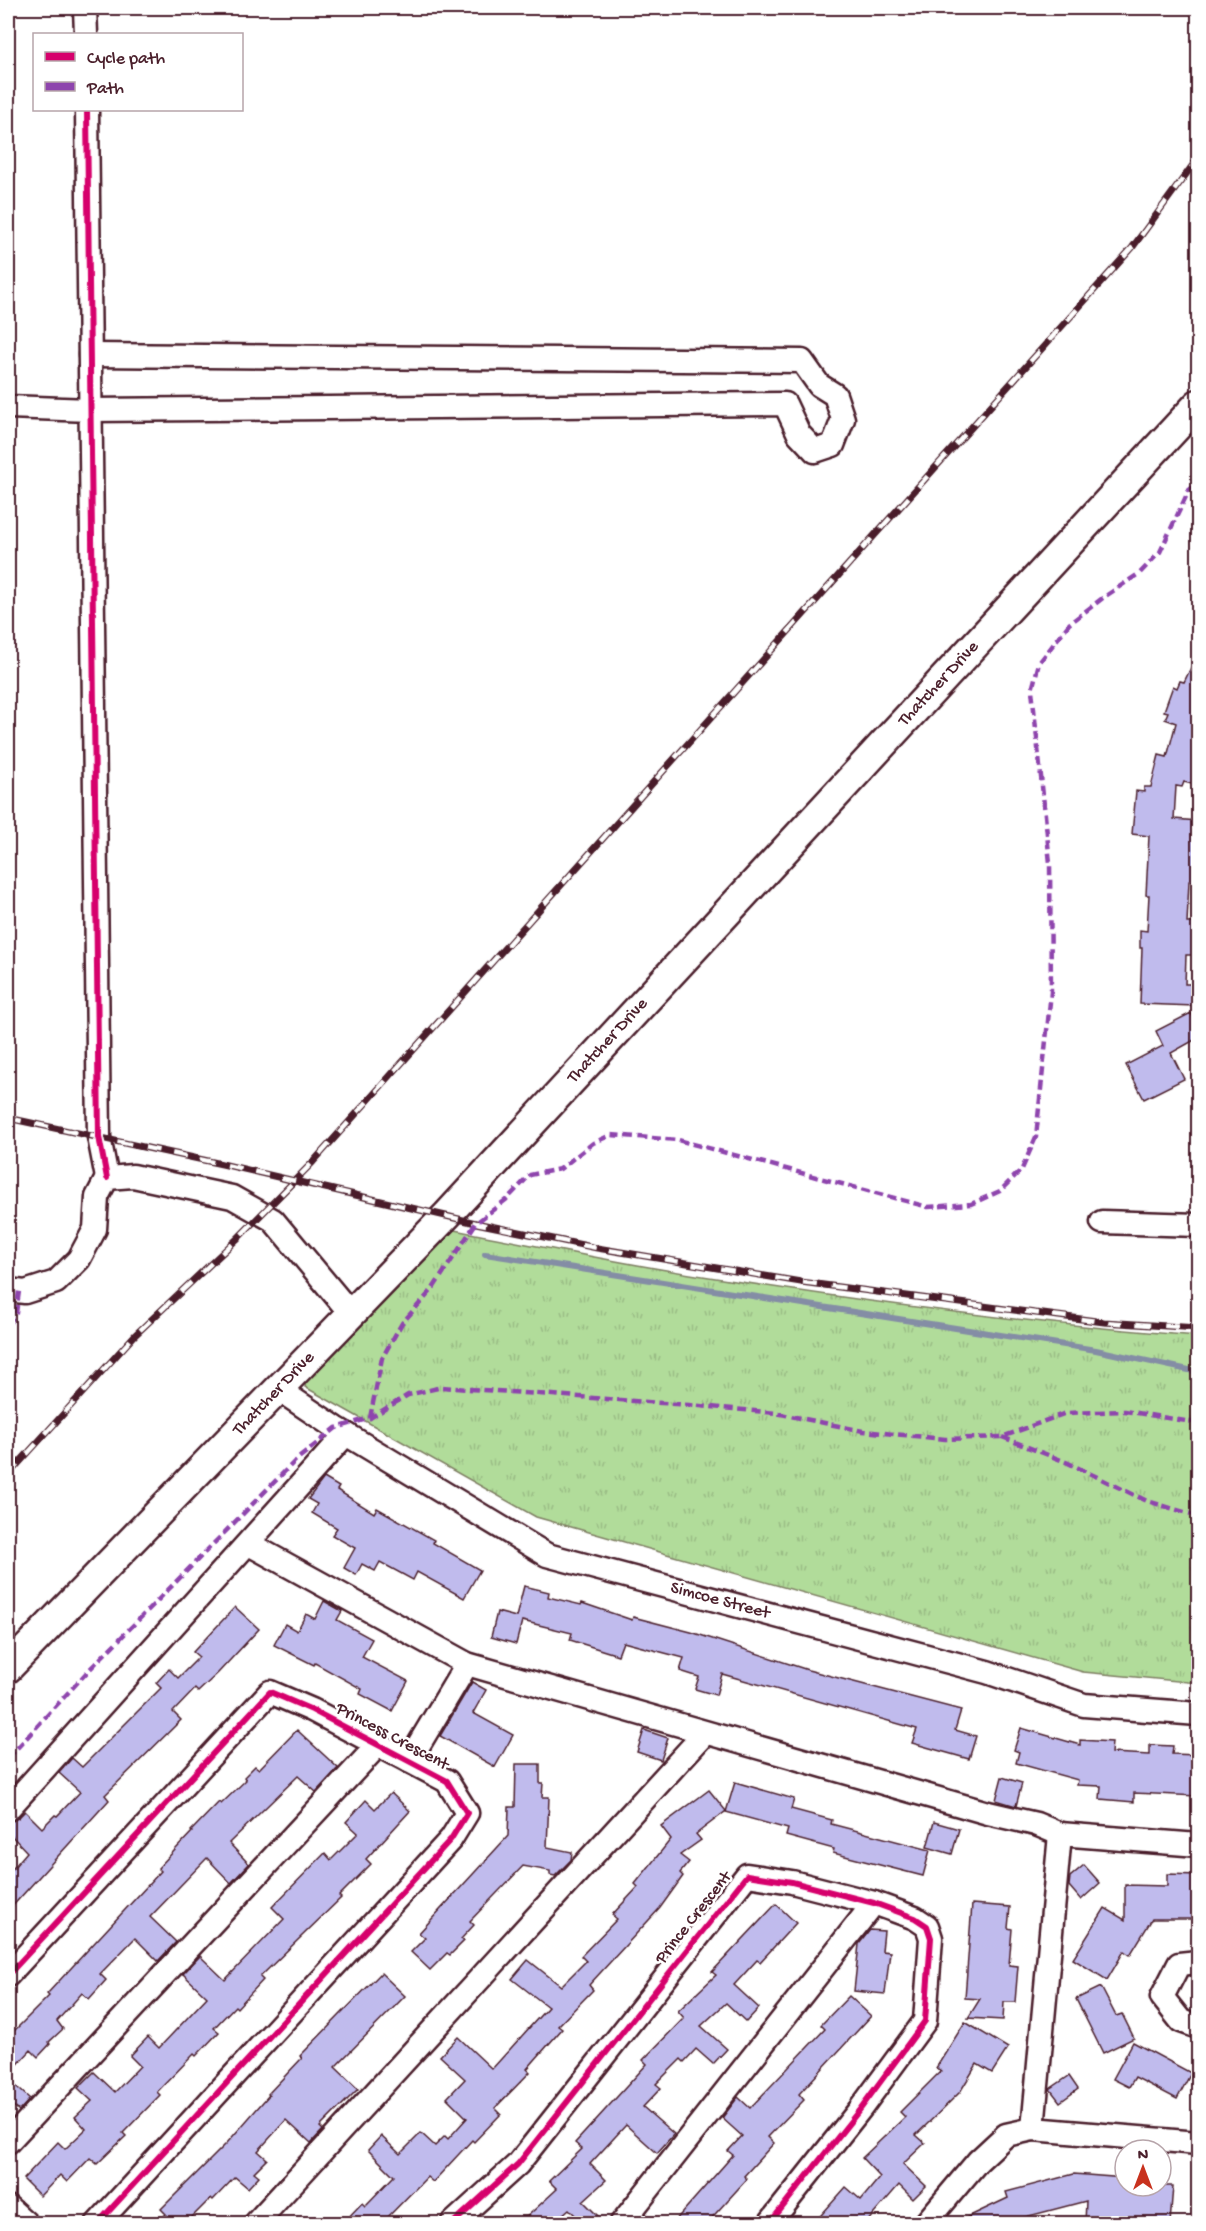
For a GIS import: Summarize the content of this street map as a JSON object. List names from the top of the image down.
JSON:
{
  "streets": {
    "main road": ["Thatcher Drive"],
    "street": ["Simcoe Street", "Princess Crescent", "Prince Crescent"]
  },
  "crossings": [
    ["Thatcher Drive", "Simcoe Street"]
  ],
  "legend": ["Cycle path", "Path"],
  "north": "top"
}
